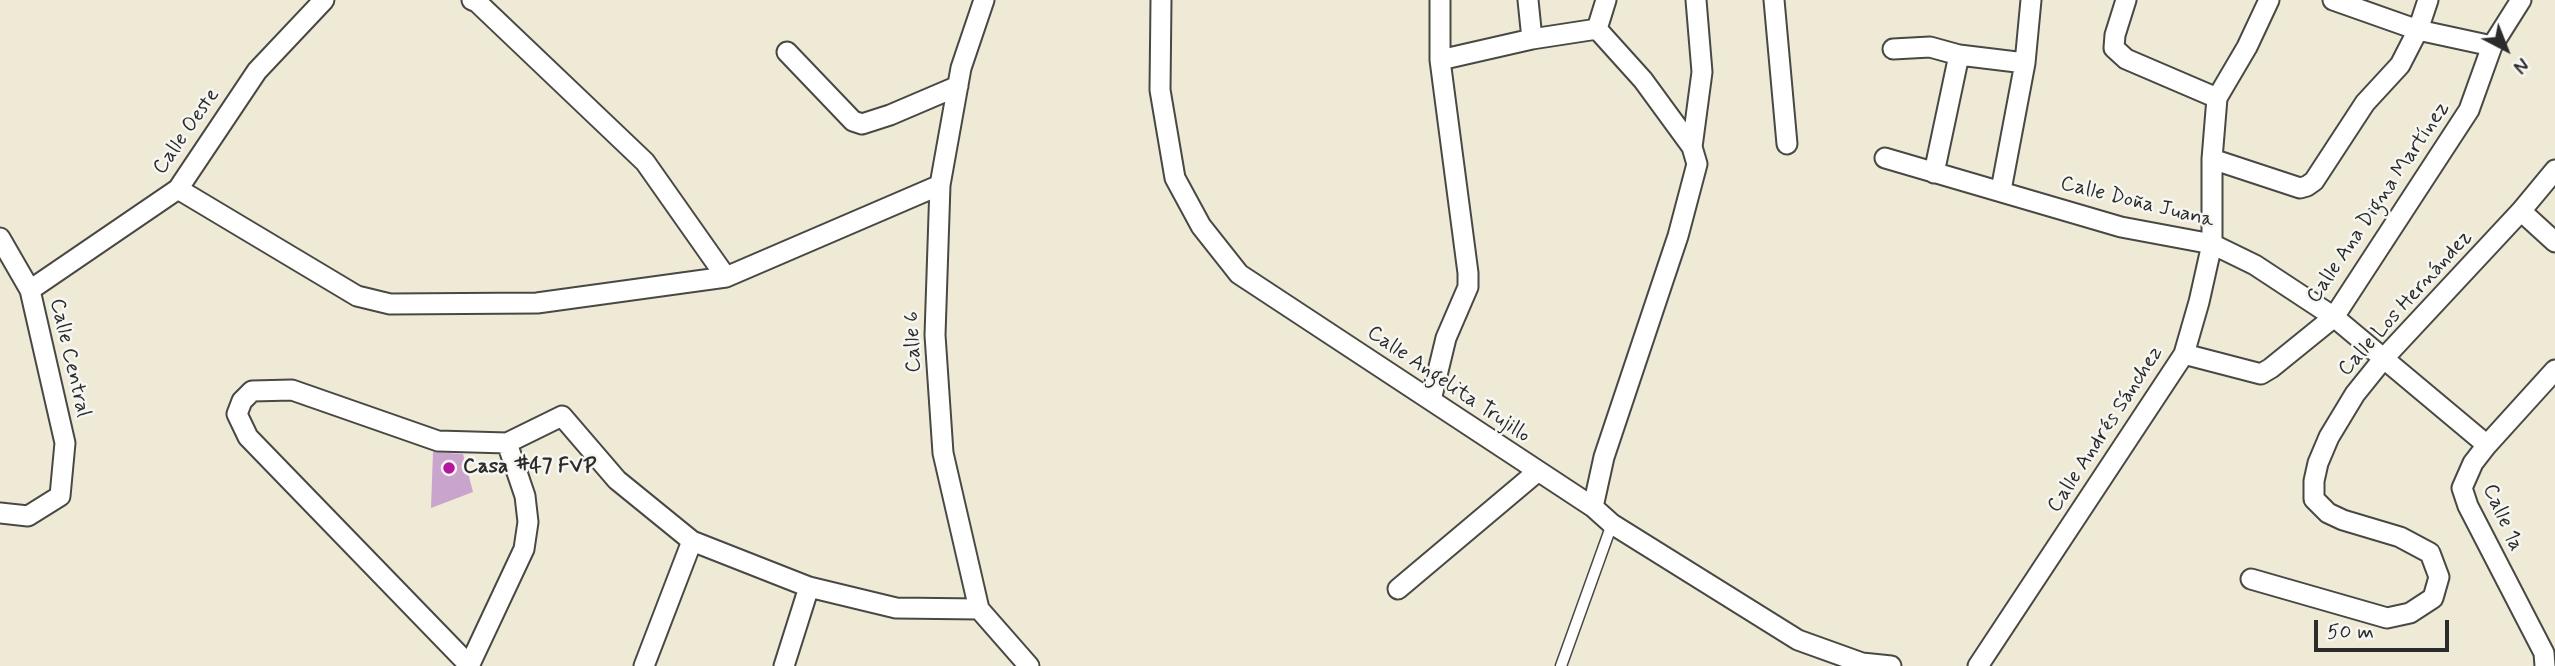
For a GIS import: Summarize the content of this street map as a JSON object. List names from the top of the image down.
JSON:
{
  "streets": {
    "street": [
      "Calle Oeste",
      "Calle Doña Juana",
      "Calle Ana Digna Martínez",
      "Calle Los Hernández",
      "Calle 6",
      "Calle Central",
      "Calle Angelita Trujillo",
      "Calle Andrés Sánchez",
      "Calle 1a"
    ]
  },
  "crossings": [
    ["Calle Oeste", "Calle Central"],
    ["Calle Doña Juana", "Calle Ana Digna Martínez"],
    ["Calle Doña Juana", "Calle Los Hernández"],
    ["Calle Doña Juana", "Calle Andrés Sánchez"],
    ["Calle Doña Juana", "Calle 1a"],
    ["Calle Ana Digna Martínez", "Calle Andrés Sánchez"]
  ],
  "places": ["Casa #47 FVP"],
  "scale_bar": "50 m",
  "north": "bottom right"
}
